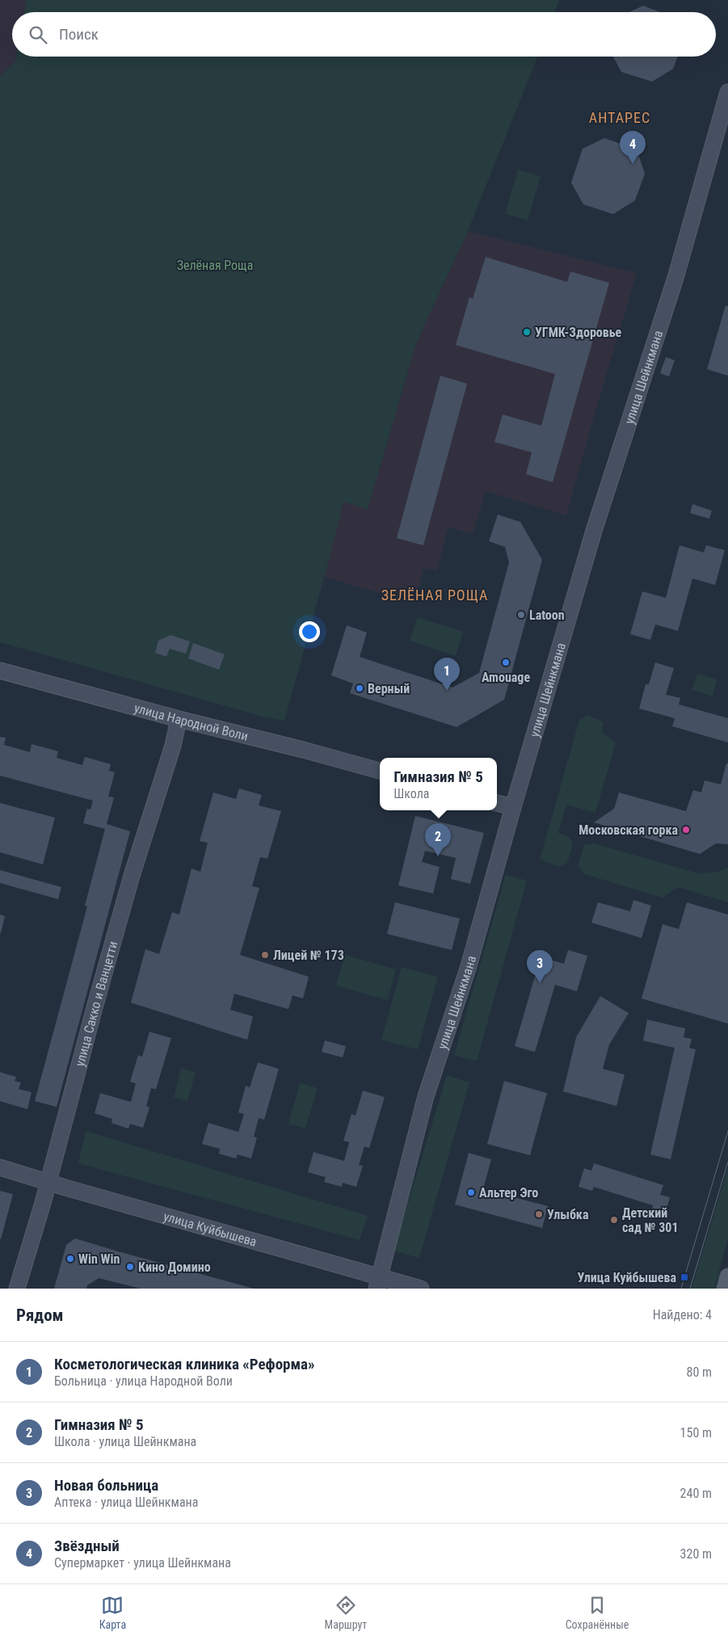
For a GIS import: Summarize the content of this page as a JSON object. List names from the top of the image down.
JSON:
{
  "streets": {
    "street": [
      "улица Шейнкмана",
      "улица Народной Воли",
      "улица Сакко и Ванцетти",
      "улица Куйбышева"
    ]
  },
  "crossings": [
    ["улица Шейнкмана", "улица Куйбышева"],
    ["улица Народной Воли", "улица Сакко и Ванцетти"],
    ["улица Сакко и Ванцетти", "улица Куйбышева"]
  ],
  "districts": ["АНТАРЕС", "ЗЕЛЁНАЯ РОЩА"],
  "parks": ["Зелёная Роща"],
  "places": {
    "other": [
      "УГМК-Здоровье",
      "Latoon",
      "Amouage",
      "Верный",
      "Московская горка",
      "Лицей № 173",
      "Альтер Эго",
      "Улыбка",
      "Детский сад № 301",
      "Win Win",
      "Кино Домино"
    ],
    "transit": ["Улица Куйбышева"]
  },
  "page": {
    "search": "Поиск",
    "pins": [
      "4",
      "1",
      "2",
      "3"
    ],
    "popup": ["Гимназия № 5", "Школа"],
    "heading": ["Рядом", "Найдено: 4"],
    "list": [
      {
        "mark": "1",
        "name": "Косметологическая клиника «Реформа»",
        "note": "Больница · улица Народной Воли",
        "value": "80 m"
      },
      {
        "mark": "2",
        "name": "Гимназия № 5",
        "note": "Школа · улица Шейнкмана",
        "value": "150 m"
      },
      {
        "mark": "3",
        "name": "Новая больница",
        "note": "Аптека · улица Шейнкмана",
        "value": "240 m"
      },
      {
        "mark": "4",
        "name": "Звёздный",
        "note": "Супермаркет · улица Шейнкмана",
        "value": "320 m"
      }
    ],
    "nav": ["Карта", "Маршрут", "Сохранённые"]
  }
}
